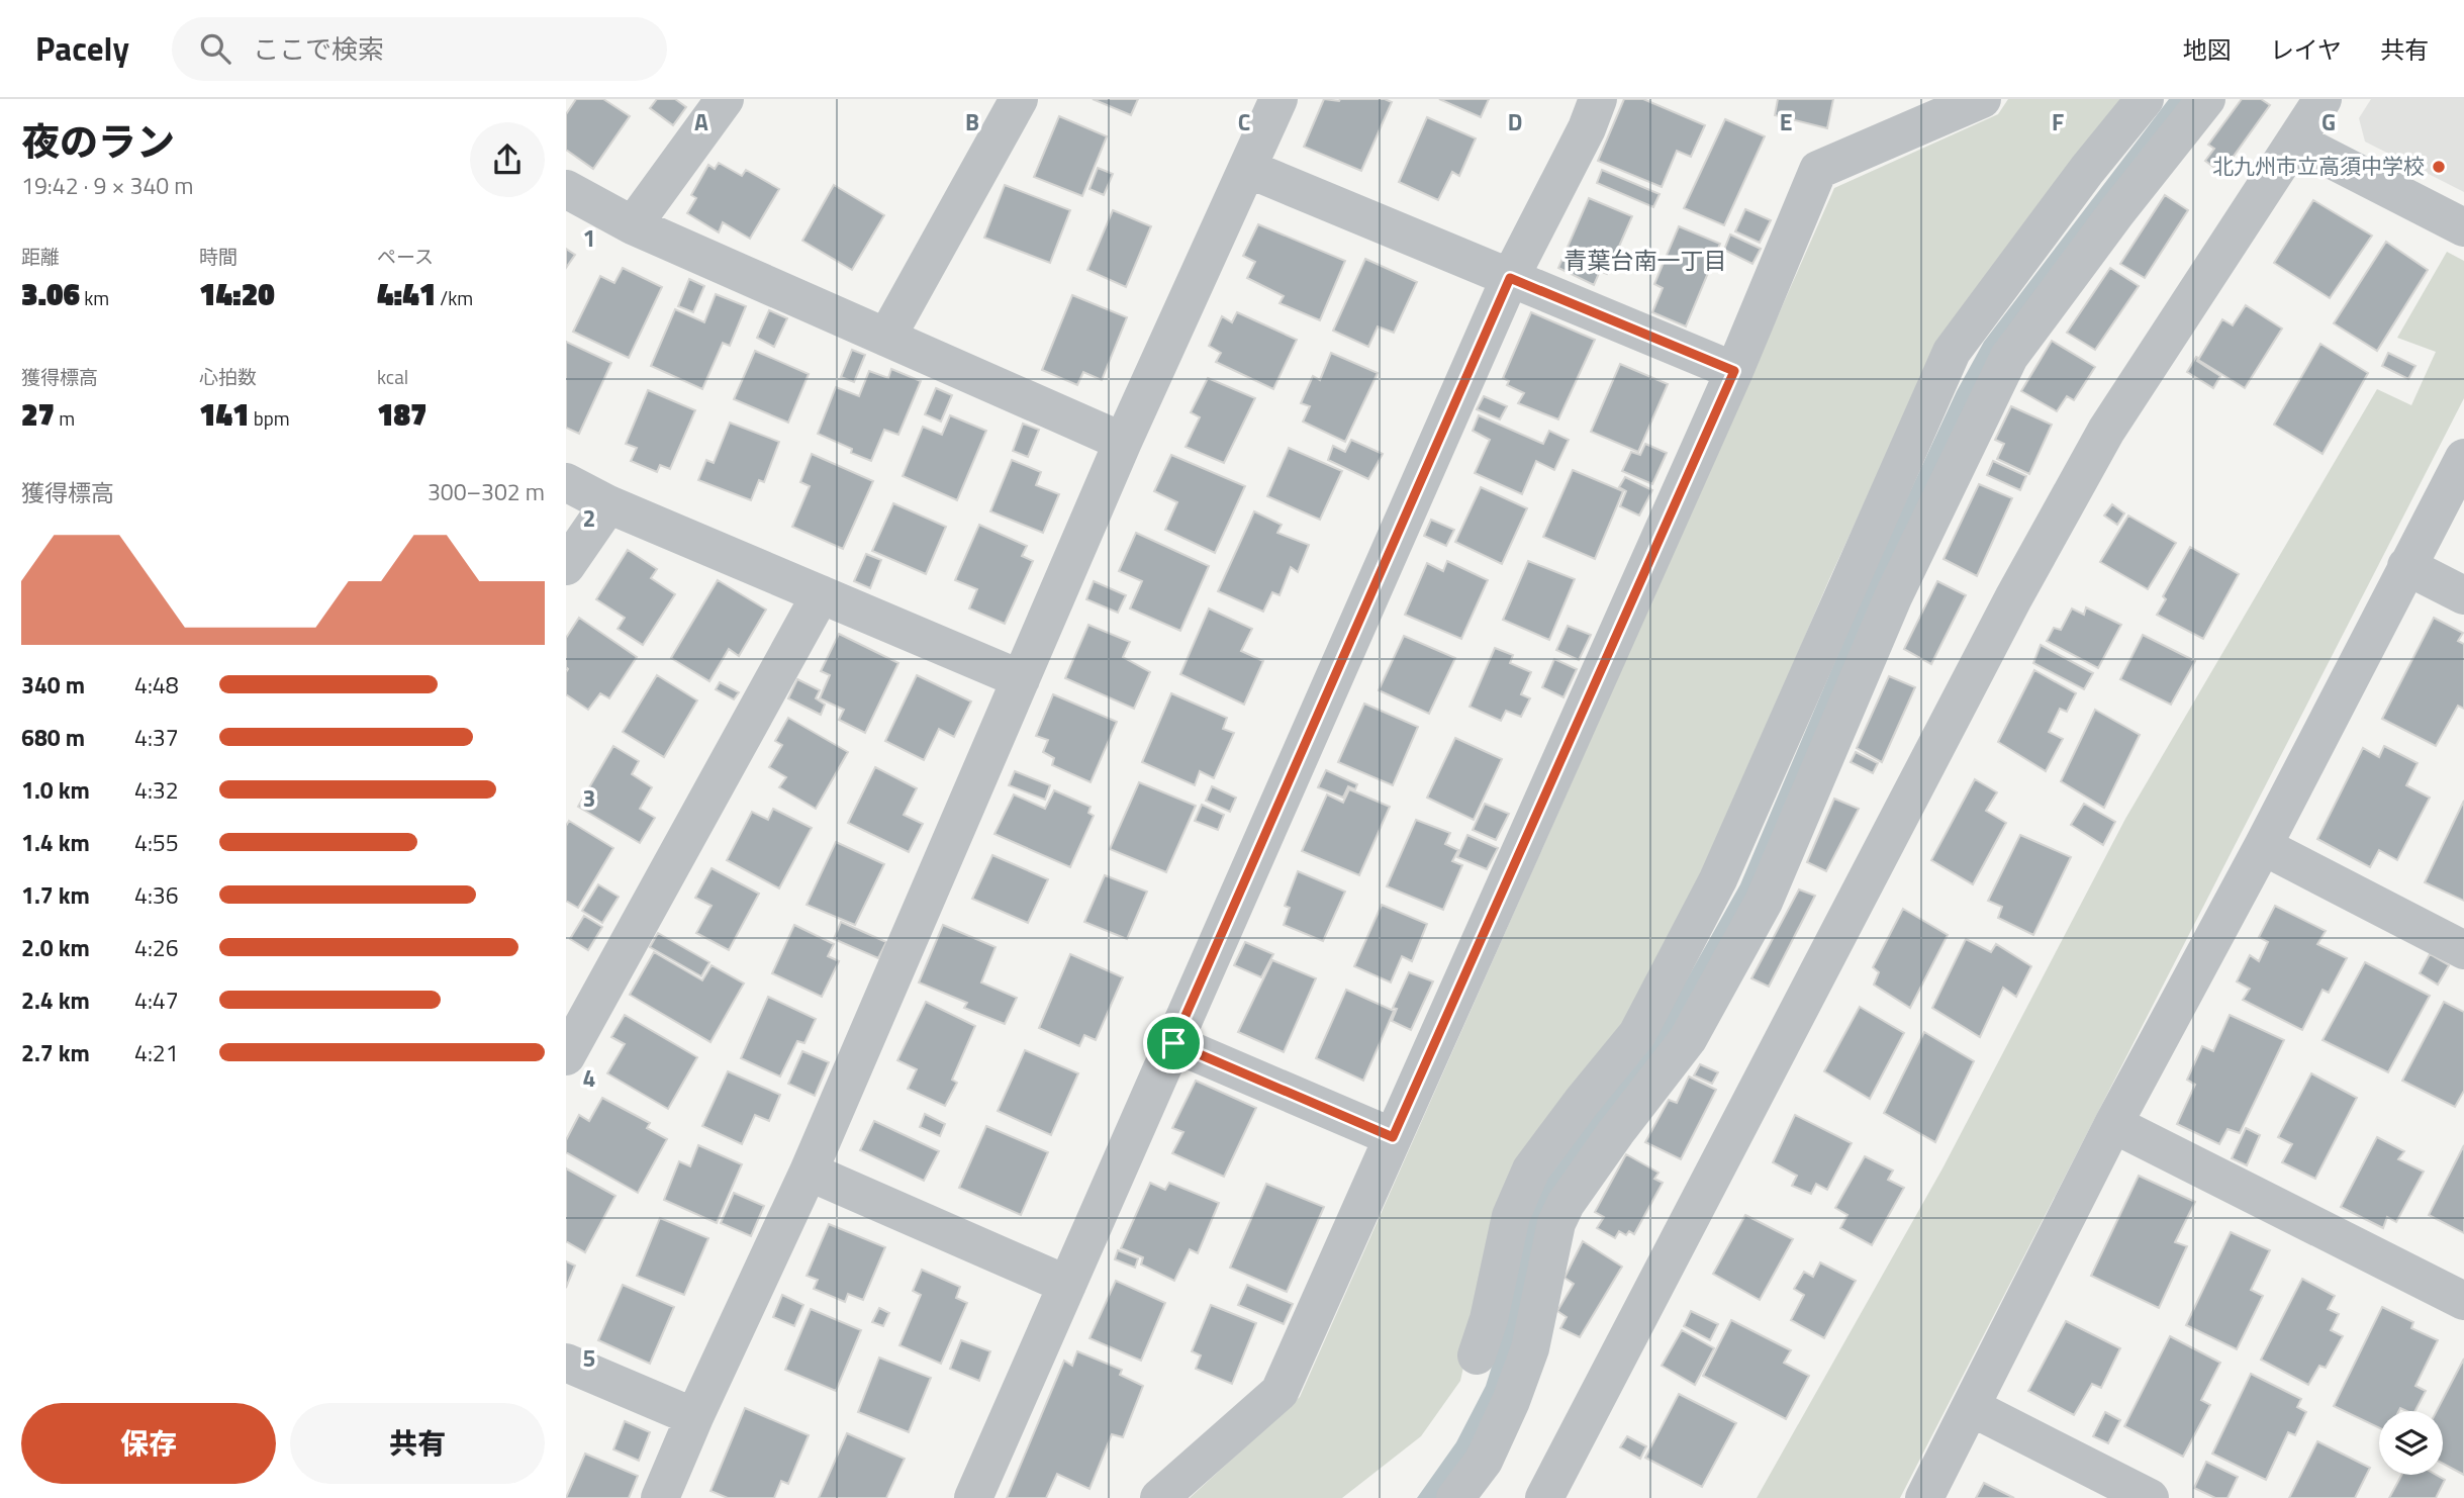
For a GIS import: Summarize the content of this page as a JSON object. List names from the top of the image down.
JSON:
{
  "districts": ["青葉台南一丁目"],
  "places": ["北九州市立高須中学校"],
  "page": {
    "header": "Pacely",
    "search": "ここで検索",
    "nav": ["地図", "レイヤ", "共有"],
    "heading": ["夜のラン", "19:42 · 9 × 340 m"],
    "stats": [
      ["距離", "3.06 km"],
      ["時間", "14:20"],
      ["ペース", "4:41 /km"],
      ["獲得標高", "27 m"],
      ["心拍数", "141 bpm"],
      ["kcal", "187"]
    ],
    "chart": ["獲得標高", "300–302 m"],
    "list": [
      {
        "name": "340 m",
        "note": "4:48"
      },
      {
        "name": "680 m",
        "note": "4:37"
      },
      {
        "name": "1.0 km",
        "note": "4:32"
      },
      {
        "name": "1.4 km",
        "note": "4:55"
      },
      {
        "name": "1.7 km",
        "note": "4:36"
      },
      {
        "name": "2.0 km",
        "note": "4:26"
      },
      {
        "name": "2.4 km",
        "note": "4:47"
      },
      {
        "name": "2.7 km",
        "note": "4:21"
      }
    ],
    "buttons": ["保存", "共有"]
  },
  "grid": {
    "columns": [
      "A",
      "B",
      "C",
      "D",
      "E",
      "F",
      "G"
    ],
    "rows": [
      "1",
      "2",
      "3",
      "4",
      "5"
    ]
  }
}
